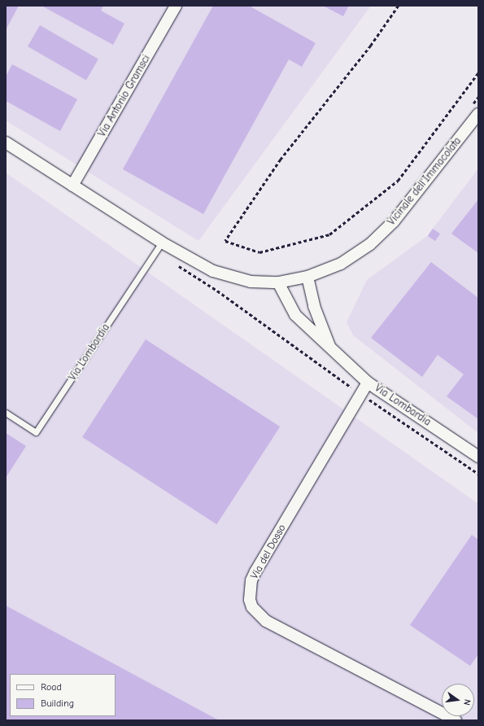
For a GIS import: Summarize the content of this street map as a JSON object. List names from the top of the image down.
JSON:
{
  "streets": {
    "street": [
      "Via Antonio Gramsci",
      "Vicinale dell'Immacolata",
      "Via Lombardia",
      "Via del Dosso"
    ]
  },
  "crossings": [
    ["Vicinale dell'Immacolata", "Via Lombardia"],
    ["Via Lombardia", "Via del Dosso"]
  ],
  "legend": ["Road", "Building"],
  "north": "right"
}
